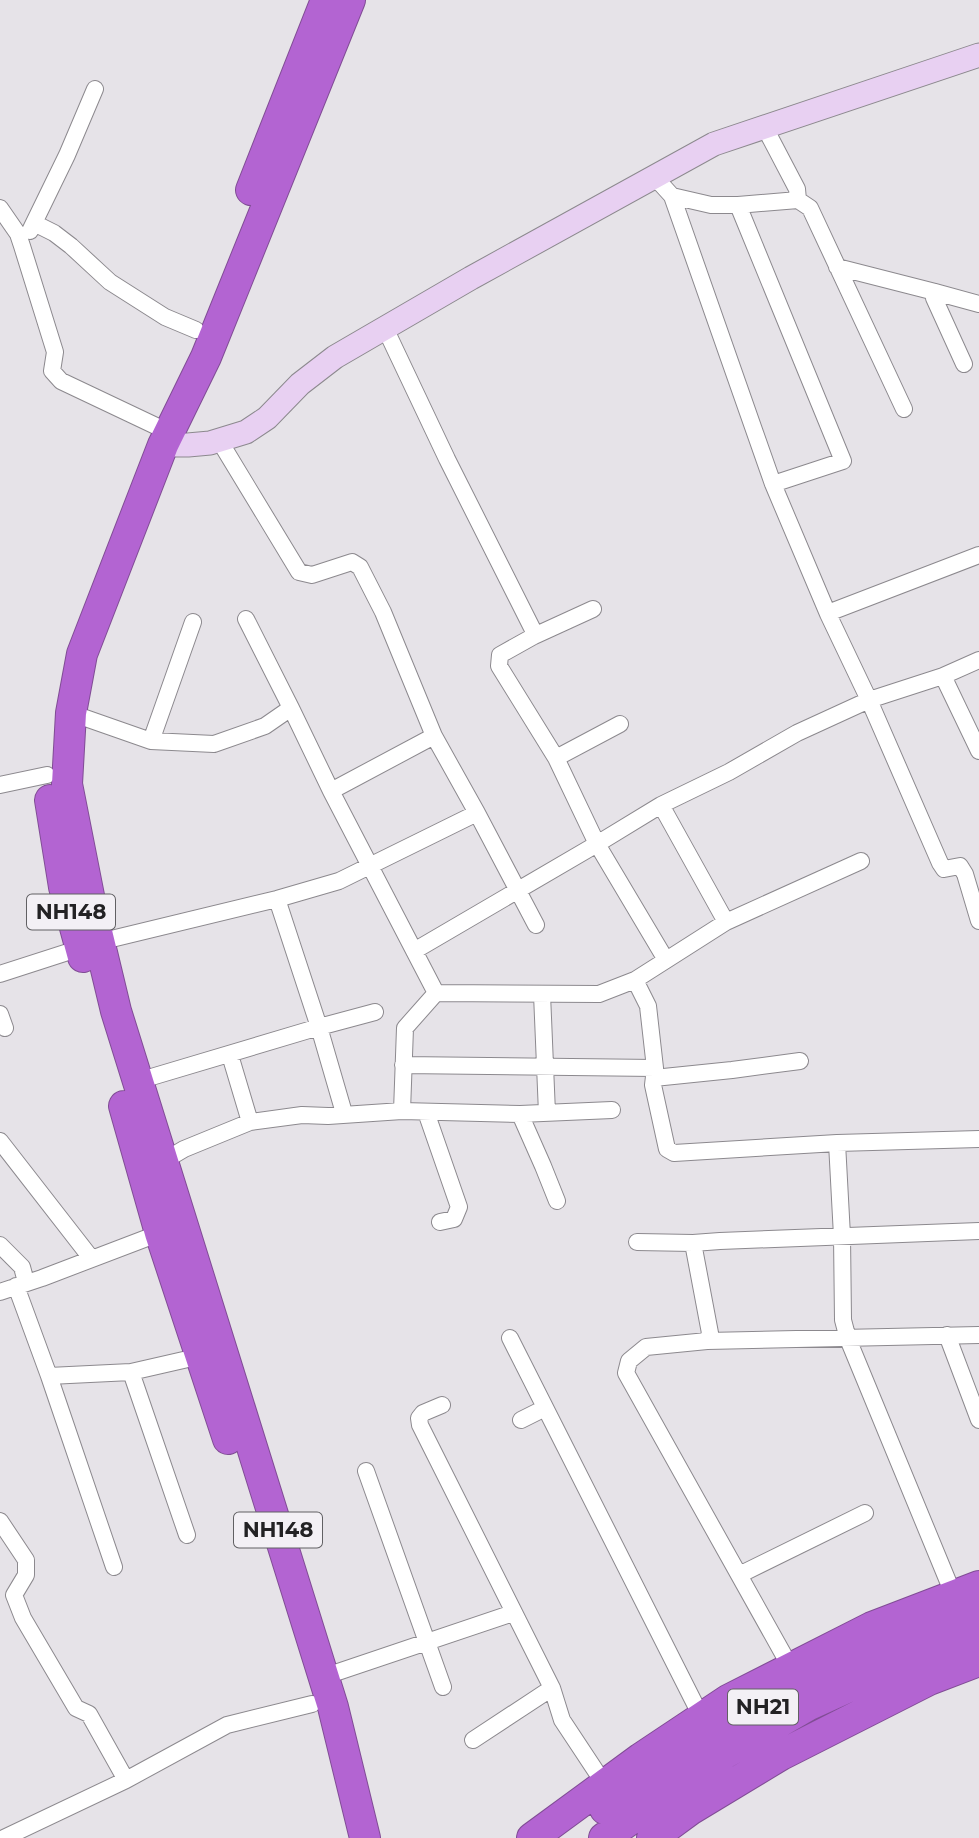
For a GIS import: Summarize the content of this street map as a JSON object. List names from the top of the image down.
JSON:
{
  "streets": {
    "highway": ["NH148", "NH21"]
  }
}
